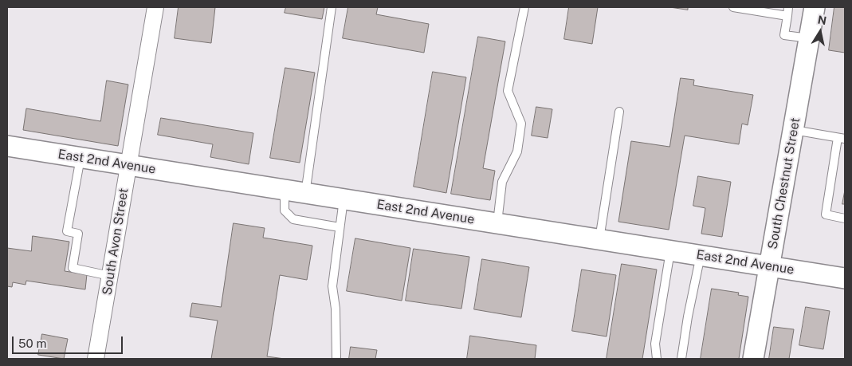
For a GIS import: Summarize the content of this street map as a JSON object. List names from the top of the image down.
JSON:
{
  "streets": {
    "street": ["East 2nd Avenue", "South Chestnut Street", "South Avon Street"]
  },
  "crossings": [
    ["East 2nd Avenue", "South Chestnut Street"],
    ["East 2nd Avenue", "South Avon Street"]
  ],
  "scale_bar": "50 m",
  "north": "top"
}
